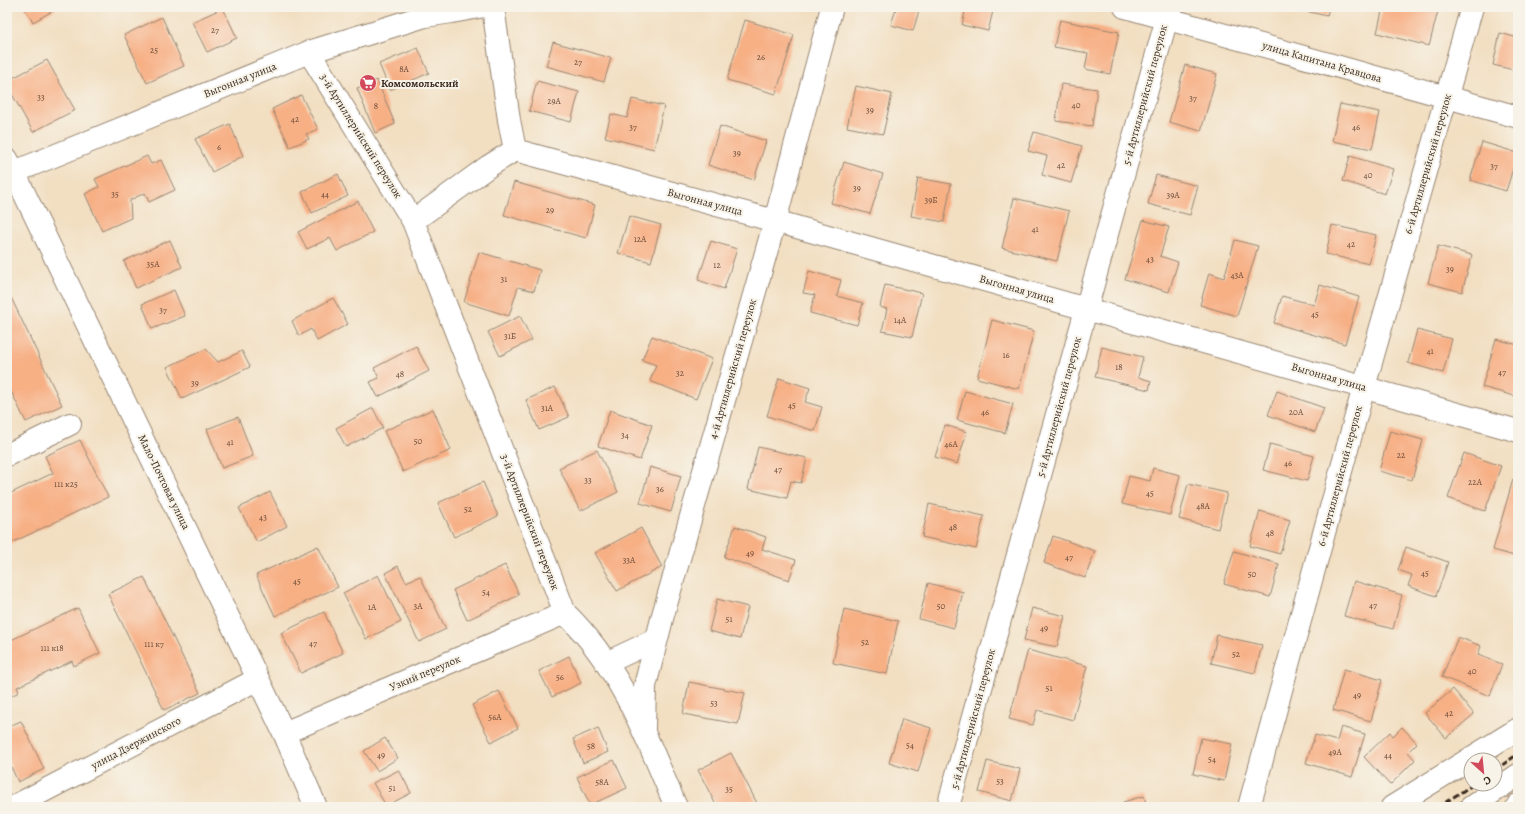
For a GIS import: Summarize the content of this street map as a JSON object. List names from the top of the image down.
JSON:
{
  "streets": {
    "street": [
      "улица Капитана Кравцова",
      "Выгонная улица",
      "5-й Артиллерийский переулок",
      "3-й Артиллерийский переулок",
      "6-й Артиллерийский переулок",
      "4-й Артиллерийский переулок",
      "Мало-Почтовая улица",
      "Узкий переулок",
      "улица Дзержинского"
    ]
  },
  "crossings": [
    ["улица Капитана Кравцова", "5-й Артиллерийский переулок"],
    ["улица Капитана Кравцова", "6-й Артиллерийский переулок"],
    ["Выгонная улица", "5-й Артиллерийский переулок"],
    ["Выгонная улица", "3-й Артиллерийский переулок"],
    ["Выгонная улица", "6-й Артиллерийский переулок"],
    ["Выгонная улица", "4-й Артиллерийский переулок"],
    ["Выгонная улица", "Мало-Почтовая улица"],
    ["3-й Артиллерийский переулок", "4-й Артиллерийский переулок"],
    ["3-й Артиллерийский переулок", "Узкий переулок"],
    ["Мало-Почтовая улица", "Узкий переулок"],
    ["Мало-Почтовая улица", "улица Дзержинского"]
  ],
  "places": {
    "supermarket": ["Комсомольский"]
  },
  "house_numbers": [
    "27",
    "25",
    "26",
    "27",
    "8А",
    "33",
    "37",
    "29А",
    "40",
    "8",
    "39",
    "42",
    "37",
    "46",
    "6",
    "39",
    "42",
    "37",
    "40",
    "39",
    "35",
    "44",
    "39А",
    "39Б",
    "29",
    "41",
    "12А",
    "42",
    "43",
    "35А",
    "12",
    "39",
    "43А",
    "31",
    "37",
    "45",
    "14А",
    "31Б",
    "41",
    "16",
    "18",
    "47",
    "32",
    "48",
    "39",
    "45",
    "31А",
    "46",
    "20А",
    "34",
    "50",
    "41",
    "46А",
    "22",
    "46",
    "47",
    "33",
    "22А",
    "111 к25",
    "36",
    "45",
    "48А",
    "52",
    "43",
    "48",
    "48",
    "49",
    "47",
    "33А",
    "45",
    "50",
    "45",
    "54",
    "47",
    "3А",
    "50",
    "1А",
    "51",
    "49",
    "52",
    "47",
    "111 к7",
    "111 к18",
    "52",
    "40",
    "56",
    "51",
    "49",
    "53",
    "42",
    "56А",
    "54",
    "58",
    "49А",
    "49",
    "44",
    "54",
    "53",
    "58А",
    "51",
    "35"
  ],
  "north": "bottom right"
}
